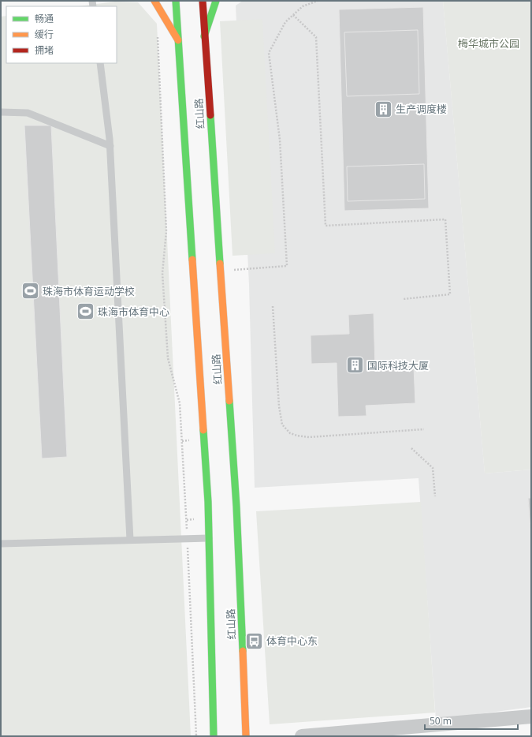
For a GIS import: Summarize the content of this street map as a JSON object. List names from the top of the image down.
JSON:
{
  "streets": {
    "main road": ["红山路"]
  },
  "parks": ["梅华城市公园"],
  "places": {
    "building": ["生产调度楼", "国际科技大厦"],
    "sports": ["珠海市体育运动学校", "珠海市体育中心"],
    "bus stop": ["体育中心东"]
  },
  "legend": ["畅通", "缓行", "拥堵"],
  "scale_bar": "50 m"
}
